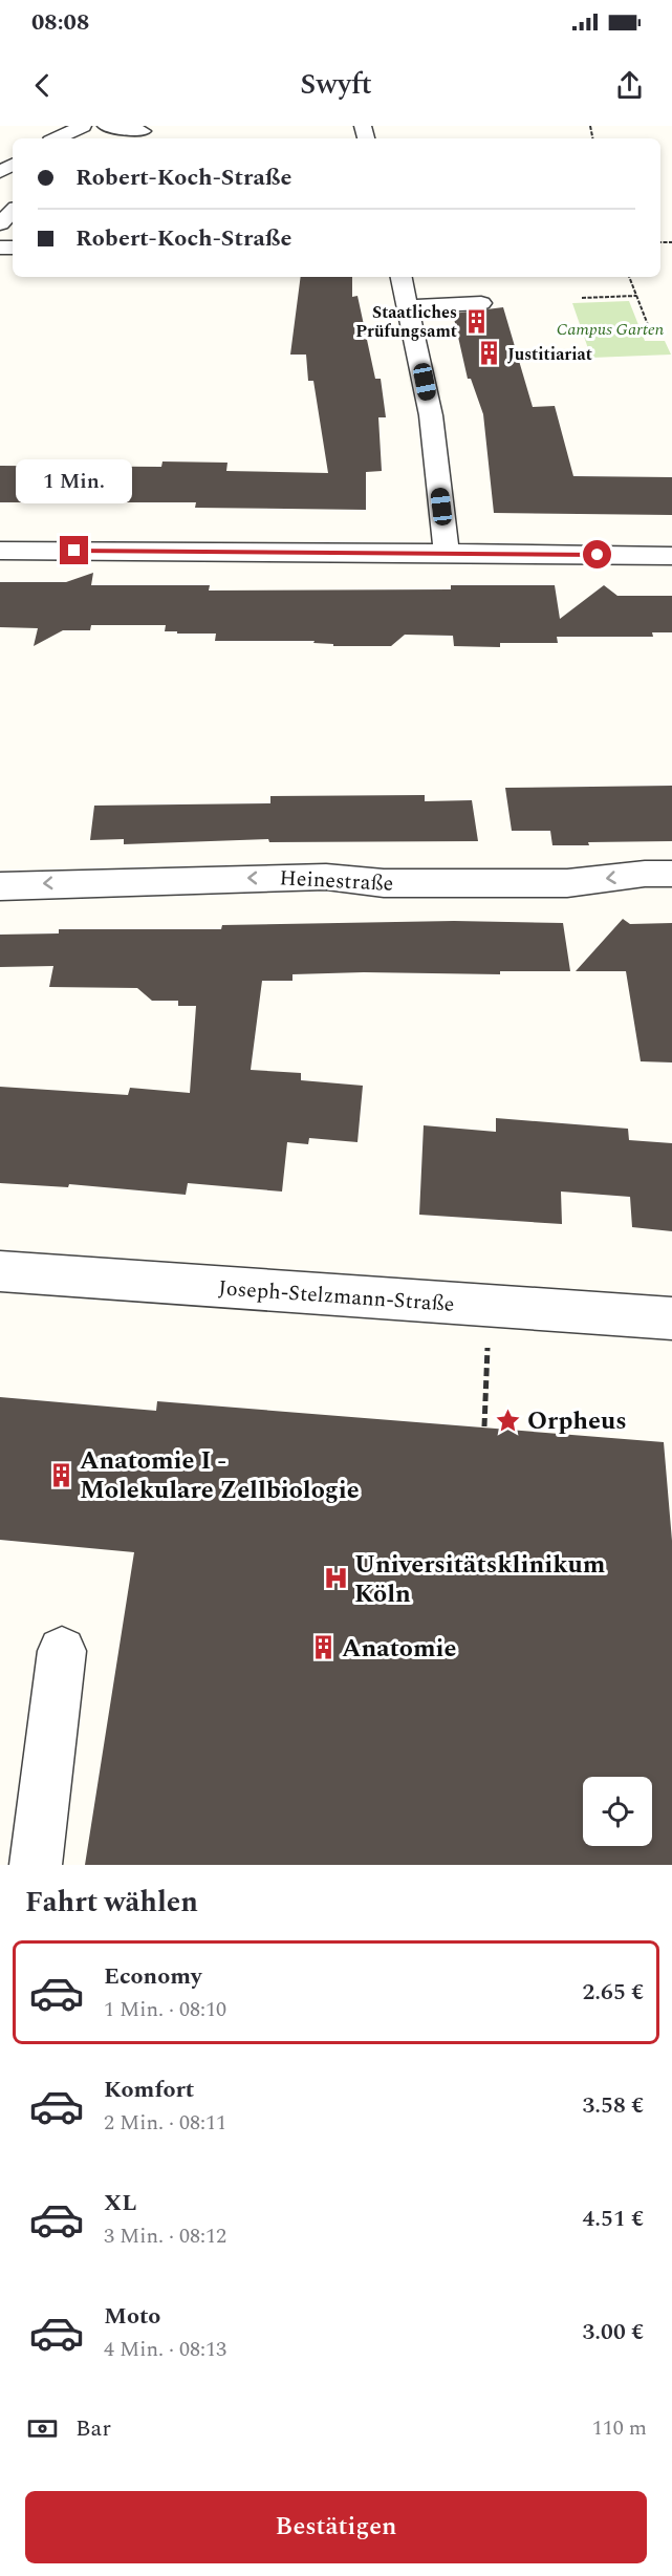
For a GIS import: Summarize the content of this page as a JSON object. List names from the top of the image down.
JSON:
{
  "streets": {
    "street": ["Heinestraße", "Joseph-Stelzmann-Straße"]
  },
  "one_way": ["Heinestraße"],
  "parks": ["Campus Garten"],
  "places": {
    "building": [
      "Staatliches Prüfungsamt",
      "Justitiariat",
      "Anatomie I - Molekulare Zellbiologie",
      "Anatomie"
    ],
    "place": ["Orpheus"],
    "hospital": ["Universitätsklinikum Köln"]
  },
  "page": {
    "status": "08:08",
    "header": "Swyft",
    "banner": ["Robert-Koch-Straße", "Robert-Koch-Straße"],
    "bubble": "1 Min.",
    "heading": "Fahrt wählen",
    "list": [
      {
        "name": "Economy",
        "note": "1 Min. · 08:10",
        "value": "2.65 €"
      },
      {
        "name": "Komfort",
        "note": "2 Min. · 08:11",
        "value": "3.58 €"
      },
      {
        "name": "XL",
        "note": "3 Min. · 08:12",
        "value": "4.51 €"
      },
      {
        "name": "Moto",
        "note": "4 Min. · 08:13",
        "value": "3.00 €"
      }
    ],
    "pay": ["Bar", "110 m"],
    "buttons": "Bestätigen"
  }
}
